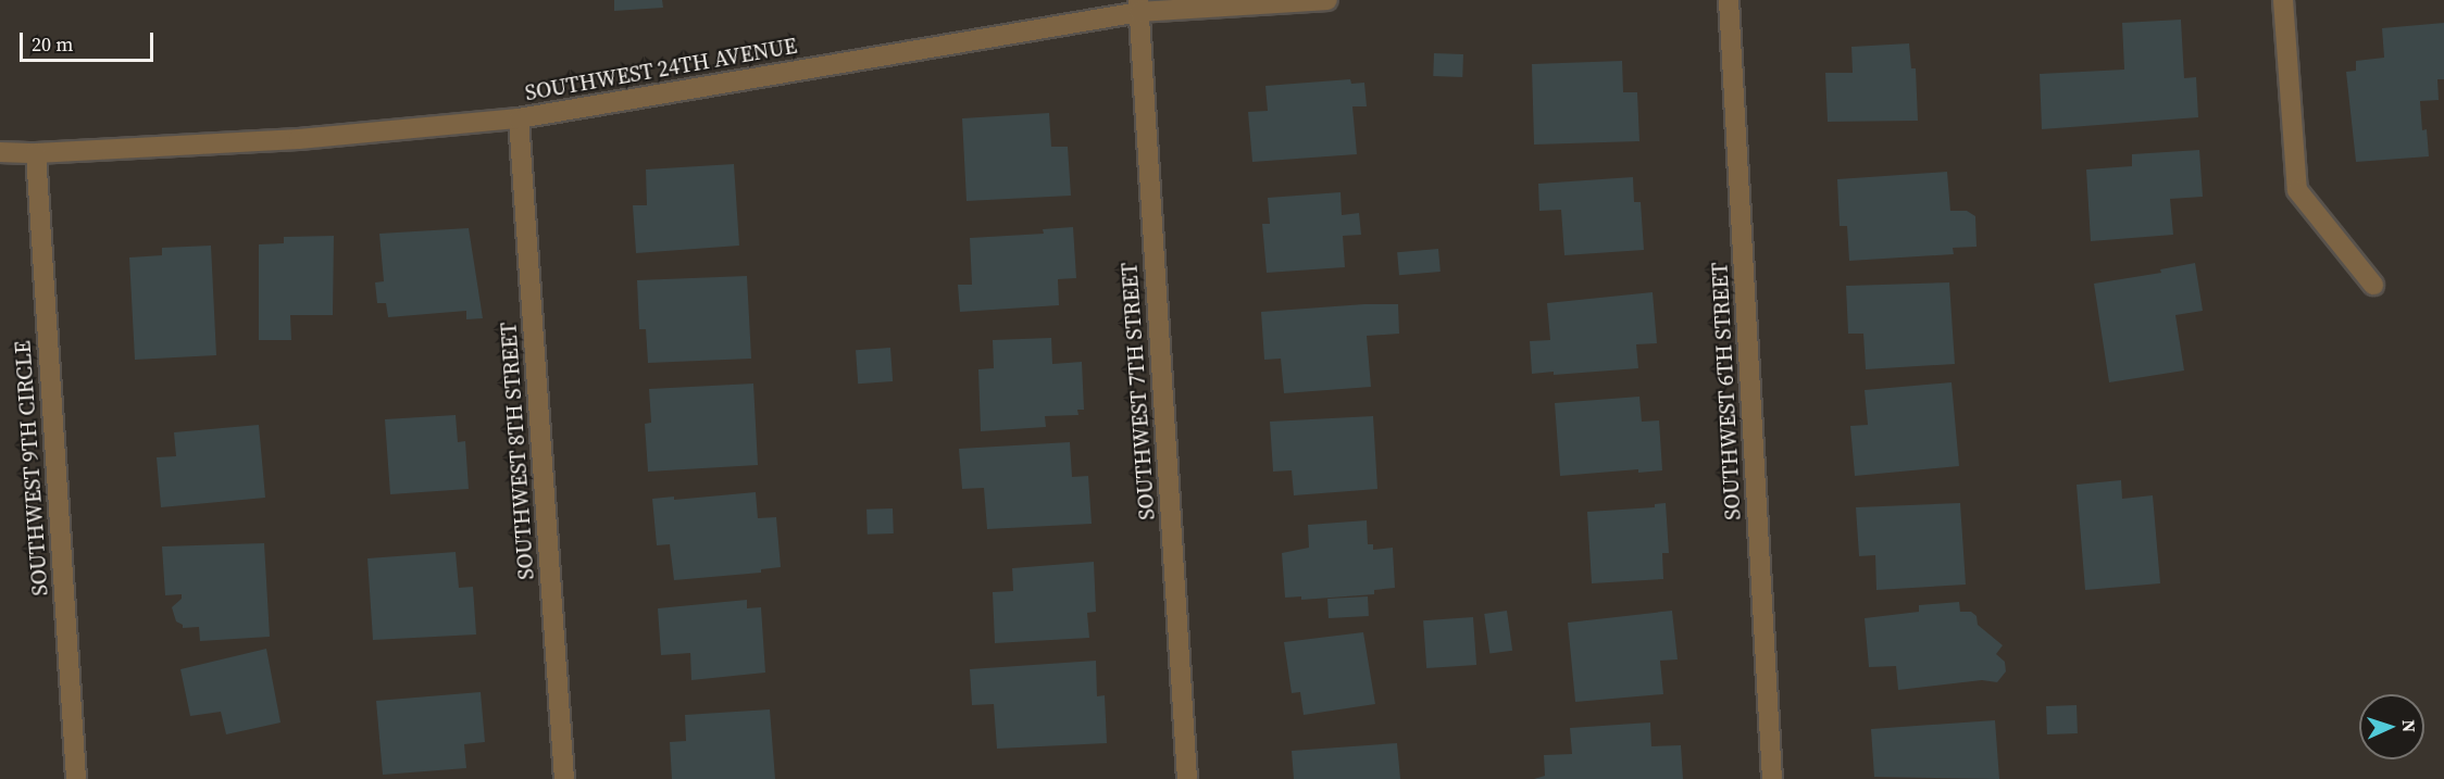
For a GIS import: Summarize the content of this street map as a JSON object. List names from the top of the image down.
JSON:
{
  "streets": {
    "street": [
      "SOUTHWEST 24TH AVENUE",
      "SOUTHWEST 7TH STREET",
      "SOUTHWEST 6TH STREET",
      "SOUTHWEST 8TH STREET",
      "SOUTHWEST 9TH CIRCLE"
    ]
  },
  "crossings": [
    ["SOUTHWEST 24TH AVENUE", "SOUTHWEST 7TH STREET"],
    ["SOUTHWEST 24TH AVENUE", "SOUTHWEST 8TH STREET"],
    ["SOUTHWEST 24TH AVENUE", "SOUTHWEST 9TH CIRCLE"]
  ],
  "scale_bar": "20 m",
  "north": "right"
}
